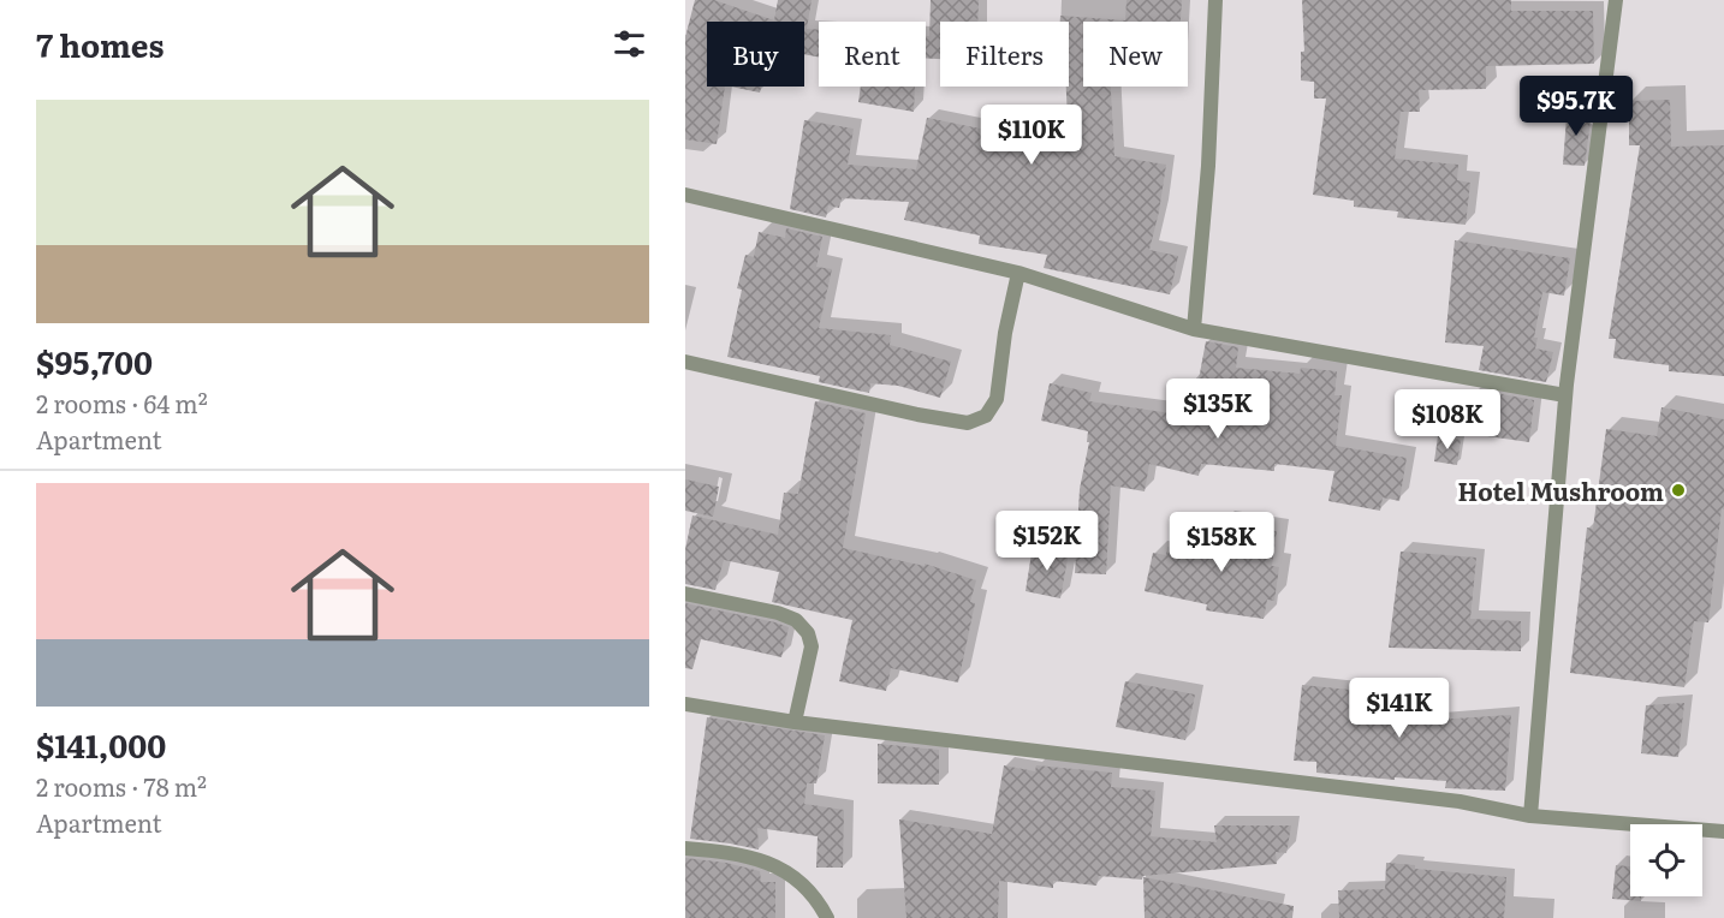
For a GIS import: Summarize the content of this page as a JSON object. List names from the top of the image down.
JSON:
{
  "places": ["Hotel Mushroom"],
  "page": {
    "heading": "7 homes",
    "chip": [
      "Buy",
      "Rent",
      "Filters",
      "New"
    ],
    "price": [
      "$95.7K",
      "$110K",
      "$135K",
      "$108K",
      "$152K",
      "$158K",
      "$141K"
    ],
    "list": [
      {
        "name": "$95,700",
        "note": "2 rooms · 64 m² · Apartment"
      },
      {
        "name": "$141,000",
        "note": "2 rooms · 78 m² · Apartment"
      }
    ]
  }
}
